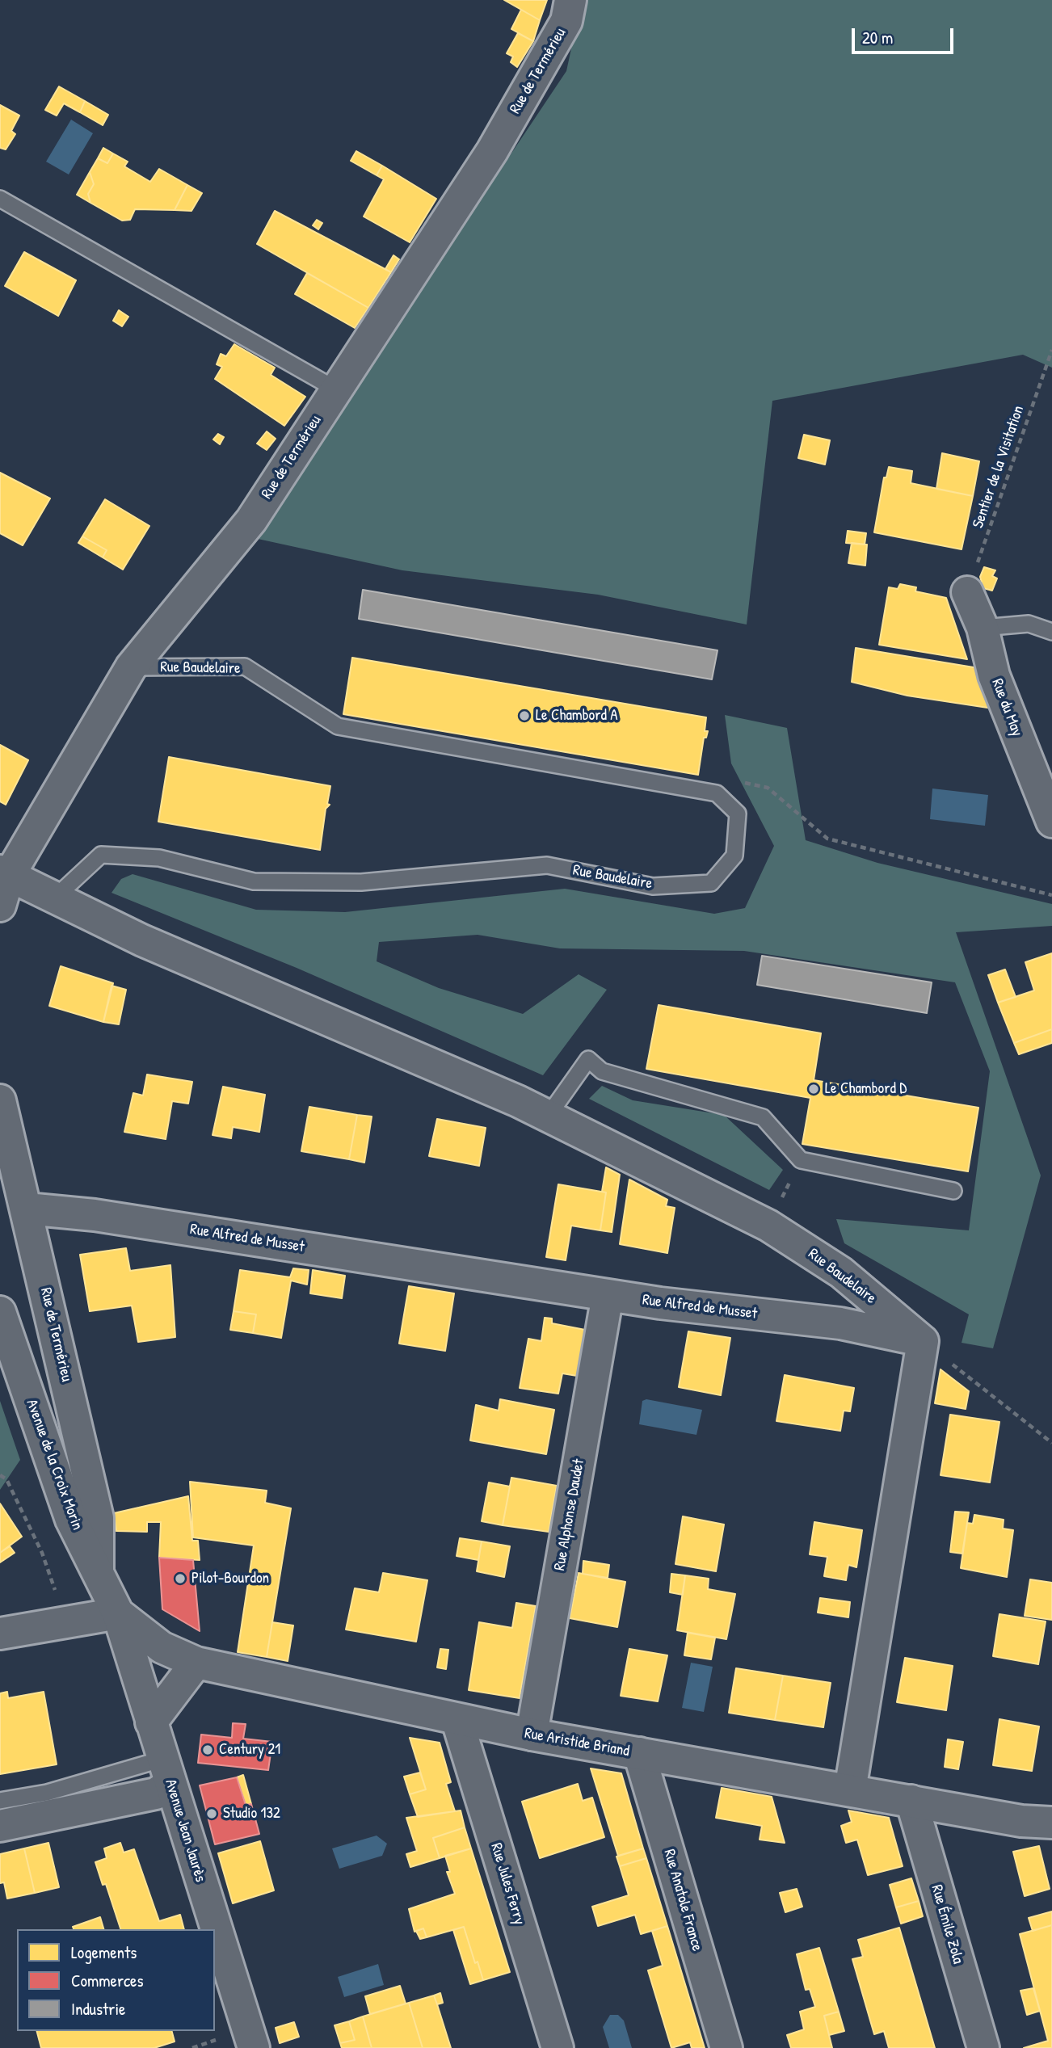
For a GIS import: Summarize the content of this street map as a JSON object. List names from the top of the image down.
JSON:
{
  "streets": {
    "street": [
      "Rue de Termérieu",
      "Rue Baudelaire",
      "Rue du May",
      "Rue Alfred de Musset",
      "Avenue de la Croix Morin",
      "Rue Alphonse Daudet",
      "Rue Aristide Briand",
      "Avenue Jean Jaurès",
      "Rue Jules Ferry",
      "Rue Anatole France",
      "Rue Émile Zola"
    ],
    "path": ["Sentier de la Visitation"]
  },
  "crossings": [
    ["Rue de Termérieu", "Rue Baudelaire"],
    ["Rue de Termérieu", "Rue Alfred de Musset"],
    ["Rue de Termérieu", "Avenue de la Croix Morin"],
    ["Sentier de la Visitation", "Rue du May"],
    ["Rue Baudelaire", "Rue Alfred de Musset"],
    ["Rue Alfred de Musset", "Rue Alphonse Daudet"],
    ["Avenue de la Croix Morin", "Rue Aristide Briand"],
    ["Avenue de la Croix Morin", "Avenue Jean Jaurès"],
    ["Rue Alphonse Daudet", "Rue Aristide Briand"],
    ["Rue Aristide Briand", "Avenue Jean Jaurès"],
    ["Rue Aristide Briand", "Rue Jules Ferry"],
    ["Rue Aristide Briand", "Rue Anatole France"],
    ["Rue Aristide Briand", "Rue Émile Zola"]
  ],
  "places": [
    "Le Chambord A",
    "Le Chambord D",
    "Pilot-Bourdon",
    "Century 21",
    "Studio 132"
  ],
  "legend": ["Logements", "Commerces", "Industrie"],
  "scale_bar": "20 m"
}
